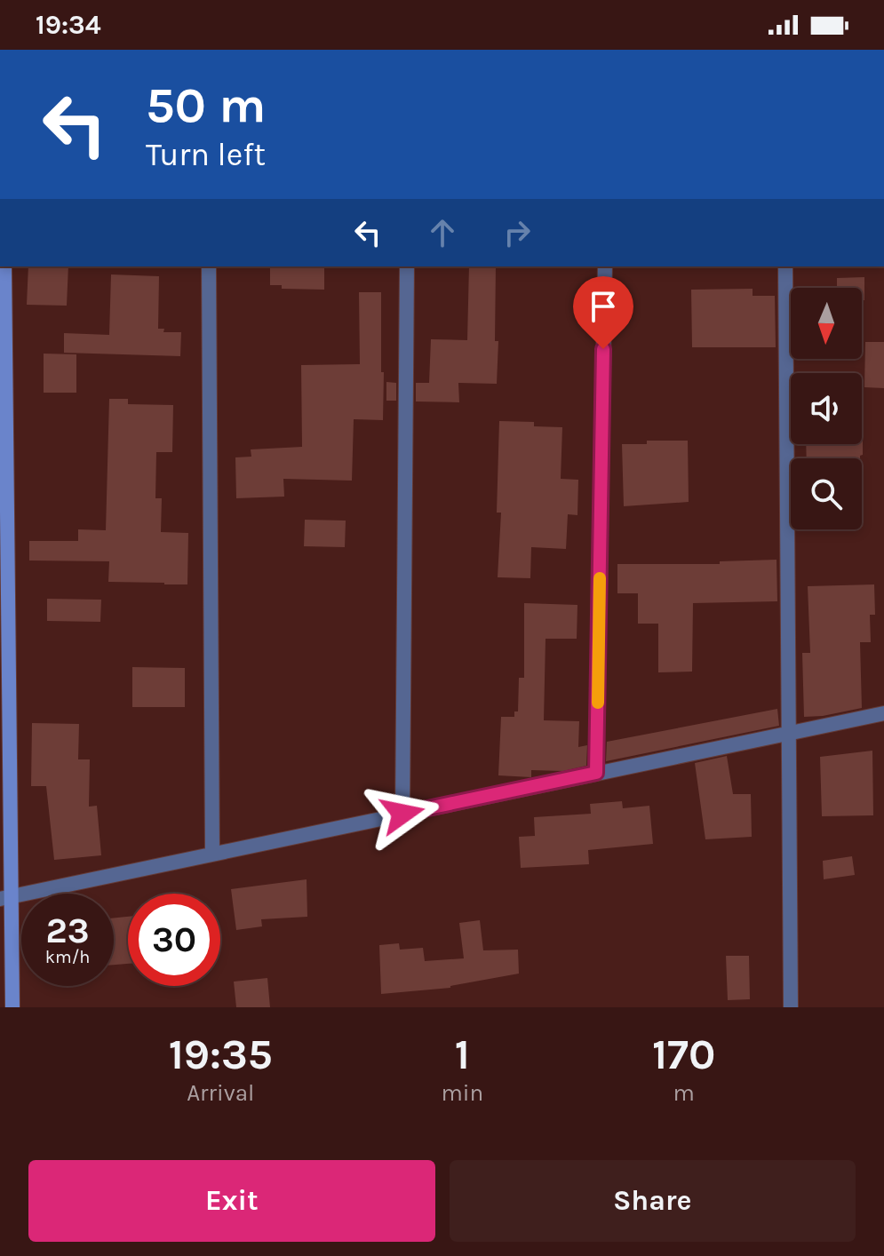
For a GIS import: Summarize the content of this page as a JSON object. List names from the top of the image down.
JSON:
{
  "north": "bottom",
  "page": {
    "status": "19:34",
    "turn": ["50 m", "Turn left"],
    "speed": "23 km/h",
    "limit": "30",
    "eta": [
      "19:35",
      "Arrival",
      "1",
      "min",
      "170",
      "m"
    ],
    "buttons": ["Exit", "Share"]
  }
}
